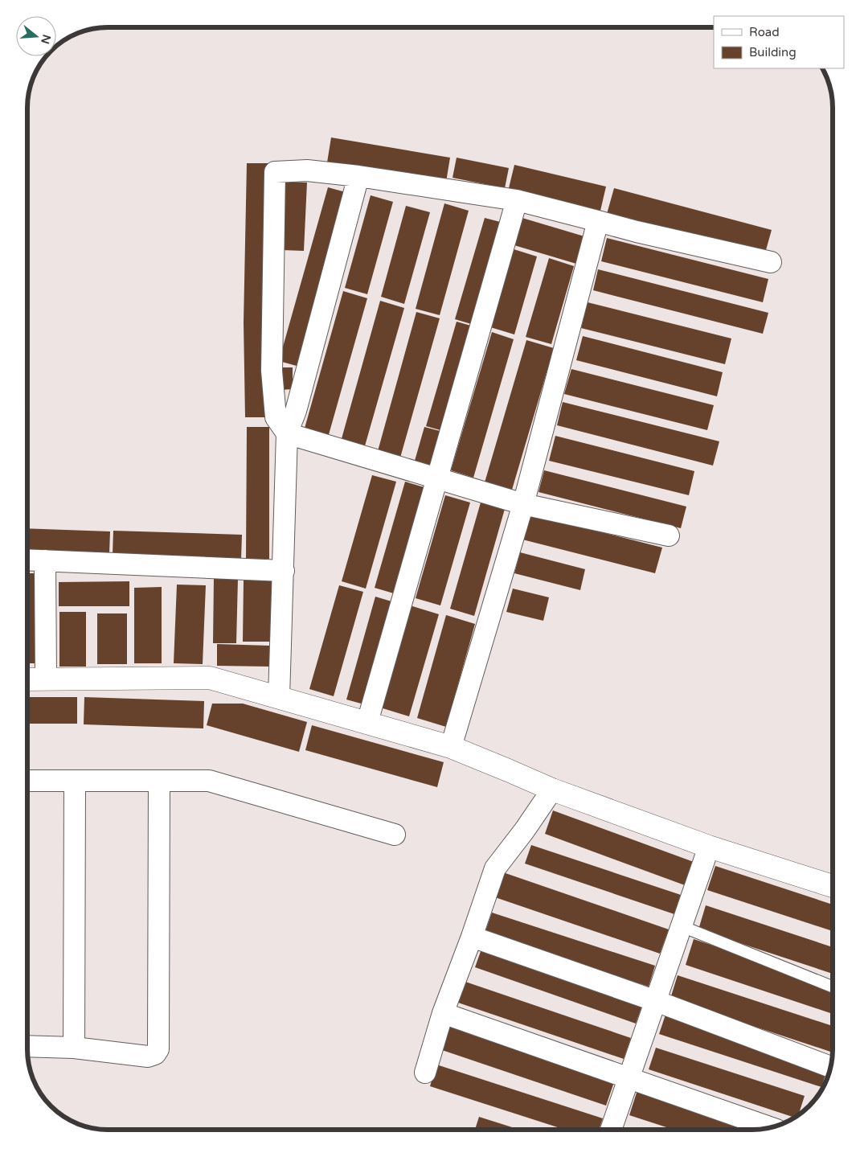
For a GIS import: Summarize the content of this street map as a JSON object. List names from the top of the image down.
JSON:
{
  "legend": ["Road", "Building"],
  "north": "right"
}
